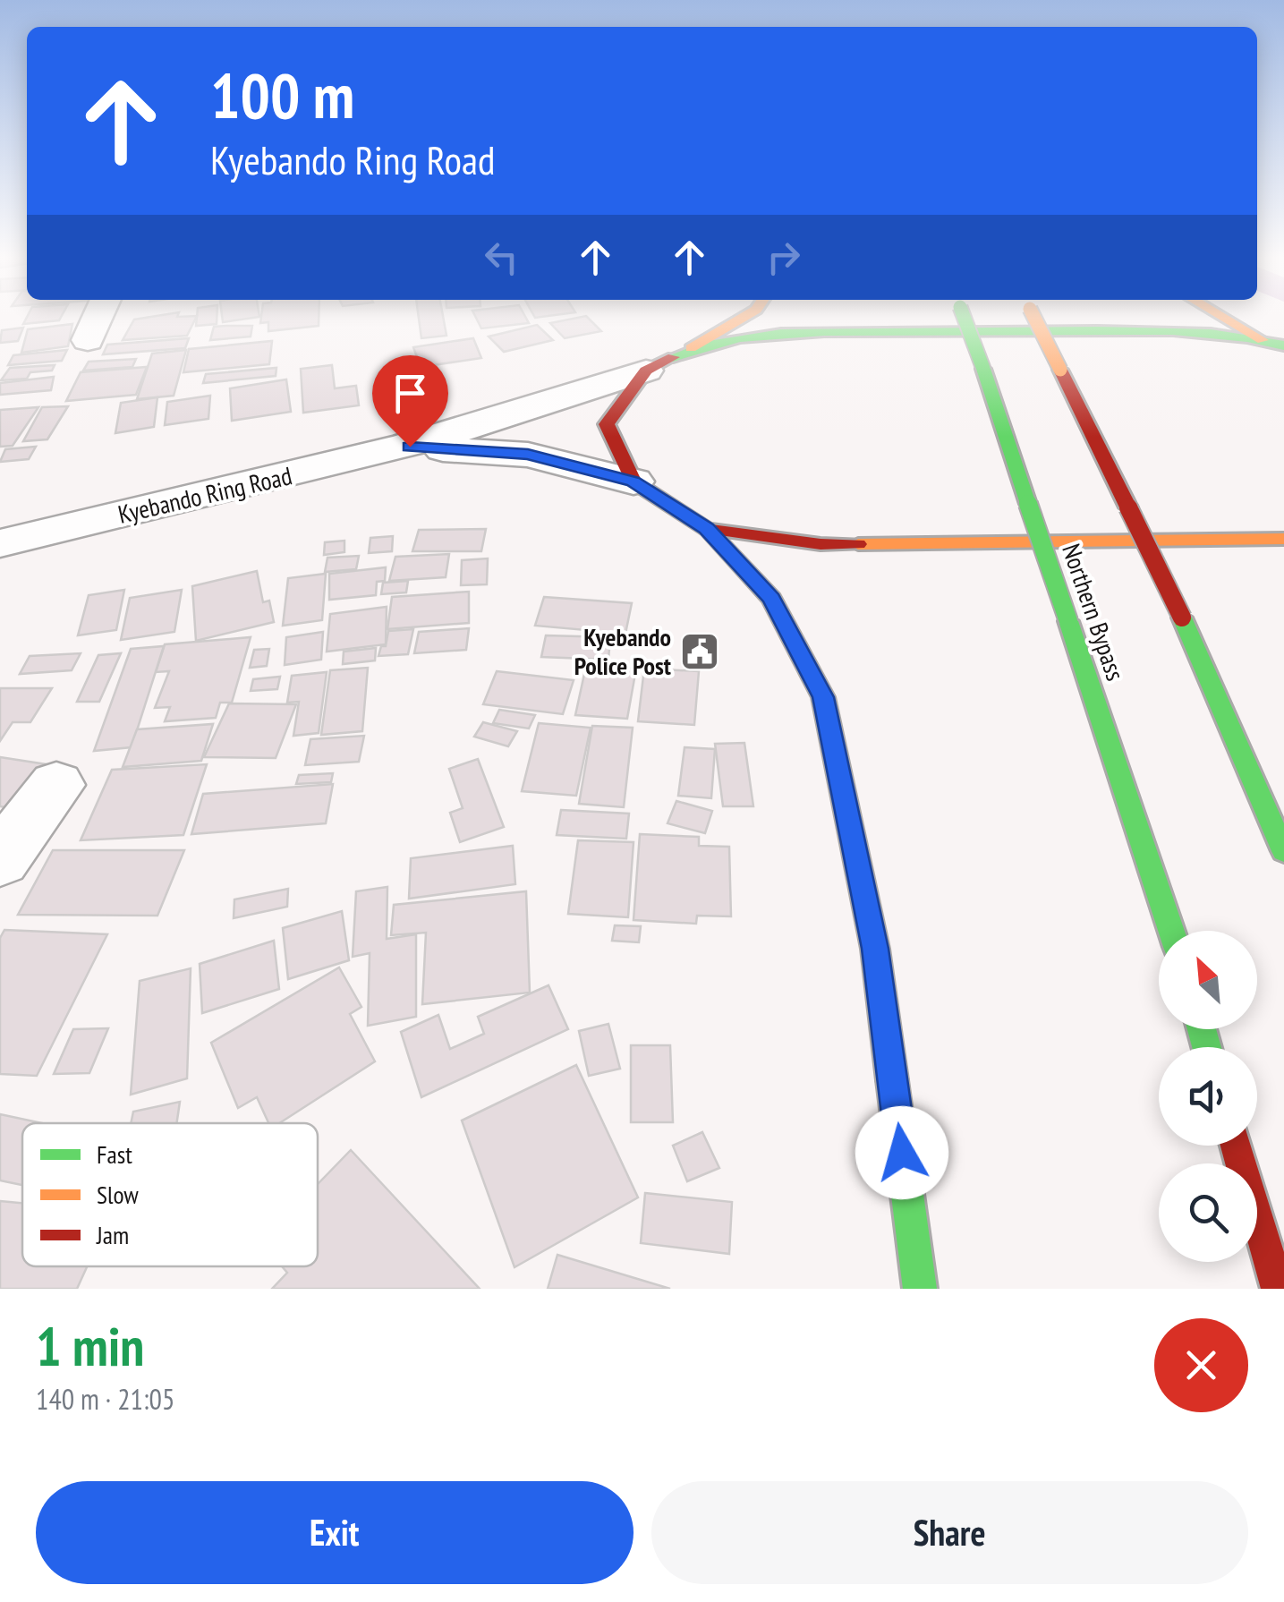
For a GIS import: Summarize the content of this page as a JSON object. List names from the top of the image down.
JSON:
{
  "streets": {
    "main road": ["Northern Bypass"],
    "street": ["Kyebando Ring Road"]
  },
  "places": {
    "public building": ["Kyebando Police Post"]
  },
  "legend": ["Fast", "Slow", "Jam"],
  "north": "top left",
  "page": {
    "turn": ["100 m", "Kyebando Ring Road"],
    "heading": ["1 min", "140 m · 21:05"],
    "buttons": ["Exit", "Share"]
  }
}
